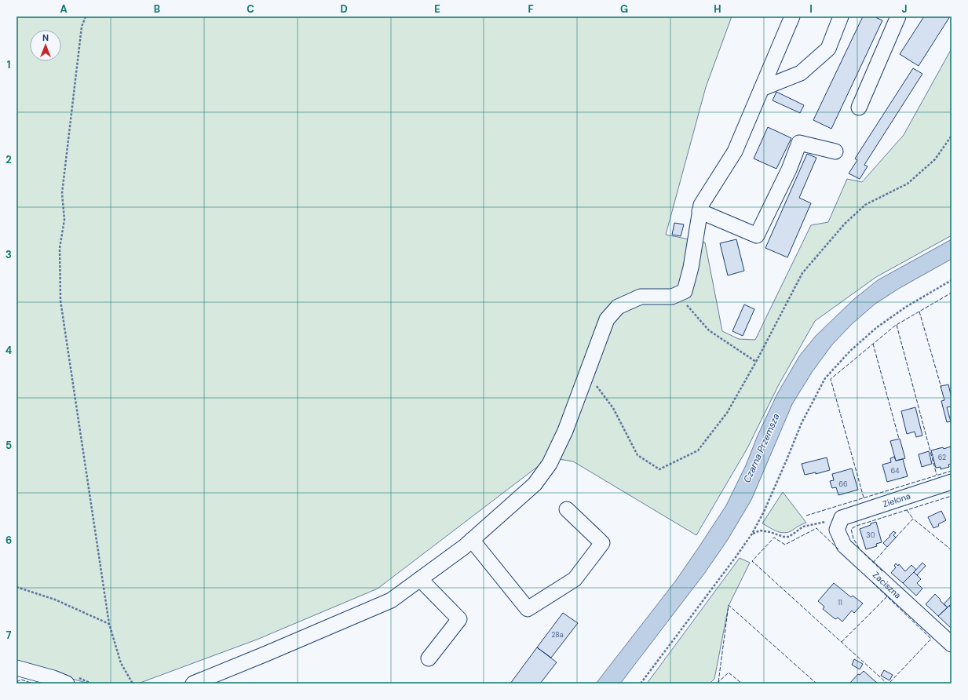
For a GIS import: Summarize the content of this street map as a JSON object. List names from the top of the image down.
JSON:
{
  "streets": {
    "street": ["Zielona", "Zaciszna"]
  },
  "crossings": [
    ["Zielona", "Zaciszna"]
  ],
  "water": ["Czarna Przemsza"],
  "house_numbers": [
    "62",
    "64",
    "66",
    "30",
    "11",
    "28a"
  ],
  "north": "top",
  "grid": {
    "columns": [
      "A",
      "B",
      "C",
      "D",
      "E",
      "F",
      "G",
      "H",
      "I",
      "J"
    ],
    "rows": [
      "1",
      "2",
      "3",
      "4",
      "5",
      "6",
      "7"
    ]
  }
}
